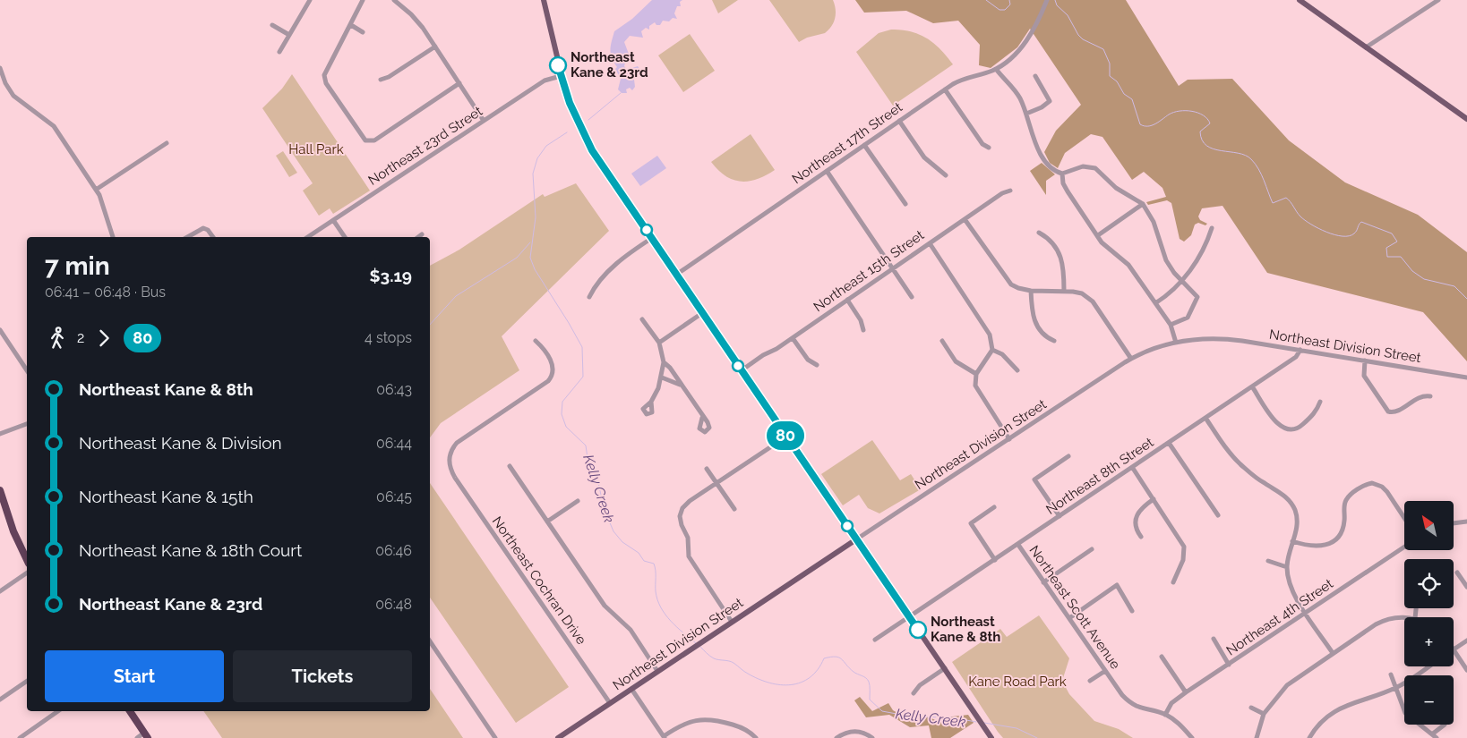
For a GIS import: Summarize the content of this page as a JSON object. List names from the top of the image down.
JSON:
{
  "streets": {
    "main road": ["Northeast Division Street"],
    "street": [
      "Northeast 17th Street",
      "Northeast 23rd Street",
      "Northeast 15th Street",
      "Northeast 8th Street",
      "Northeast Cochran Drive",
      "Northeast Scott Avenue",
      "Northeast 4th Street"
    ]
  },
  "crossings": [
    ["Northeast Division Street", "Northeast 8th Street"],
    ["Northeast Division Street", "Northeast Cochran Drive"],
    ["Northeast 8th Street", "Northeast Scott Avenue"],
    ["Northeast Scott Avenue", "Northeast 4th Street"]
  ],
  "water": ["Kelly Creek"],
  "parks": ["Hall Park", "Kane Road Park"],
  "places": ["Northeast Kane & 23rd", "Northeast Kane & 8th"],
  "lines": ["bus line 80"],
  "north": "top left",
  "page": {
    "on_map": "80",
    "heading": ["7 min", "06:41 – 06:48 · Bus", "$3.19"],
    "legs": ["2", "80", "4 stops"],
    "list": [
      {
        "name": "Northeast Kane & 8th",
        "value": "06:43"
      },
      {
        "name": "Northeast Kane & Division",
        "value": "06:44"
      },
      {
        "name": "Northeast Kane & 15th",
        "value": "06:45"
      },
      {
        "name": "Northeast Kane & 18th Court",
        "value": "06:46"
      },
      {
        "name": "Northeast Kane & 23rd",
        "value": "06:48"
      }
    ],
    "map_buttons": ["+", "−"],
    "buttons": ["Start", "Tickets"]
  }
}
